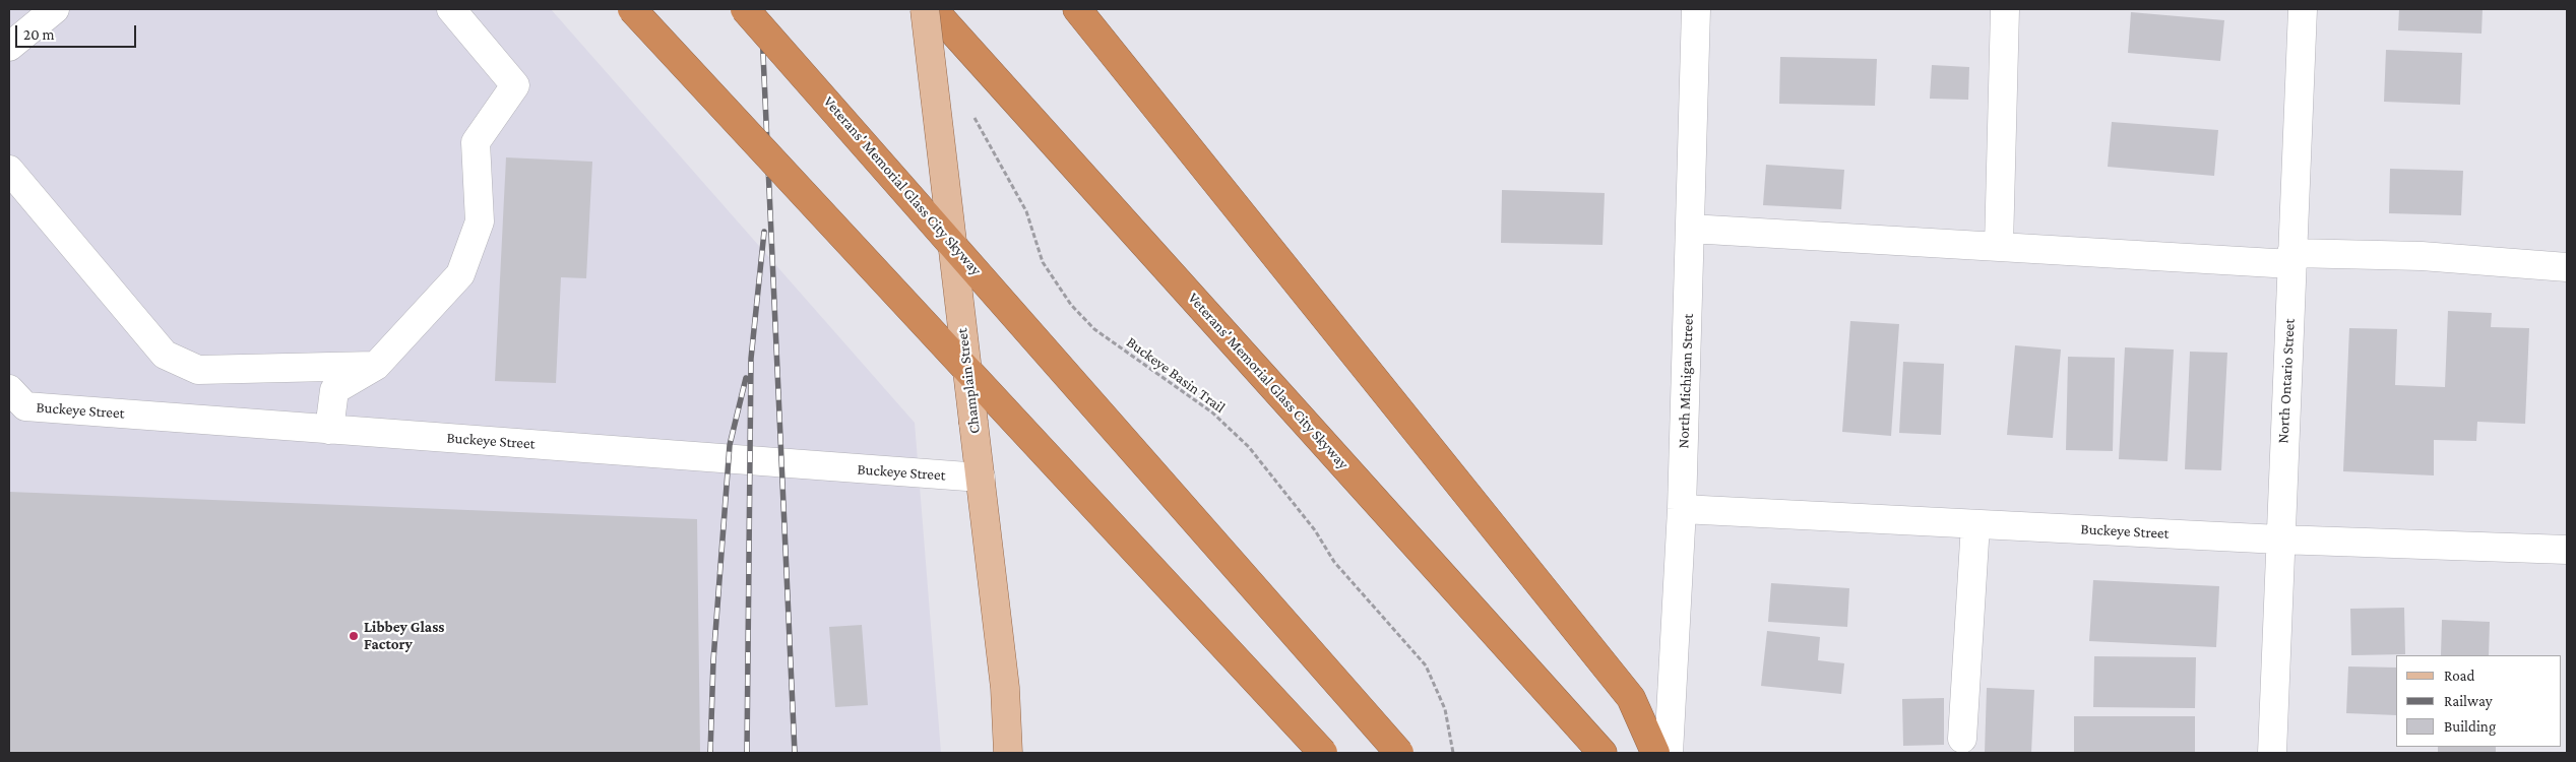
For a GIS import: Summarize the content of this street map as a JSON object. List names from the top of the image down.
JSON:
{
  "streets": {
    "highway": ["Veterans' Memorial Glass City Skyway"],
    "main road": ["Champlain Street"],
    "street": ["North Michigan Street", "North Ontario Street", "Buckeye Street"],
    "path": ["Buckeye Basin Trail"]
  },
  "crossings": [
    ["Champlain Street", "Buckeye Street"],
    ["North Michigan Street", "Buckeye Street"],
    ["North Ontario Street", "Buckeye Street"]
  ],
  "places": ["Libbey Glass Factory"],
  "legend": ["Road", "Railway", "Building"],
  "scale_bar": "20 m"
}
